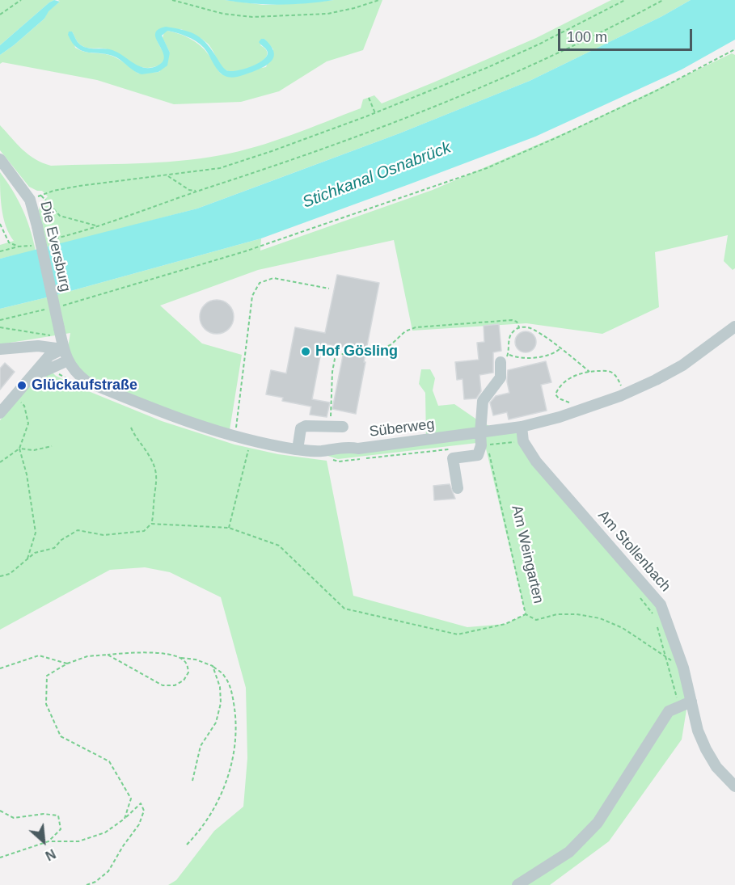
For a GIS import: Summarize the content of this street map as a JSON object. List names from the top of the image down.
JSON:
{
  "streets": {
    "street": ["Die Eversburg", "Süberweg", "Am Stollenbach"],
    "path": ["Am Weingarten"]
  },
  "crossings": [
    ["Die Eversburg", "Süberweg"],
    ["Süberweg", "Am Stollenbach"],
    ["Am Stollenbach", "Am Weingarten"]
  ],
  "water": ["Stichkanal Osnabrück"],
  "places": ["Hof Gösling", "Glückaufstraße"],
  "scale_bar": "100 m",
  "north": "bottom right"
}
